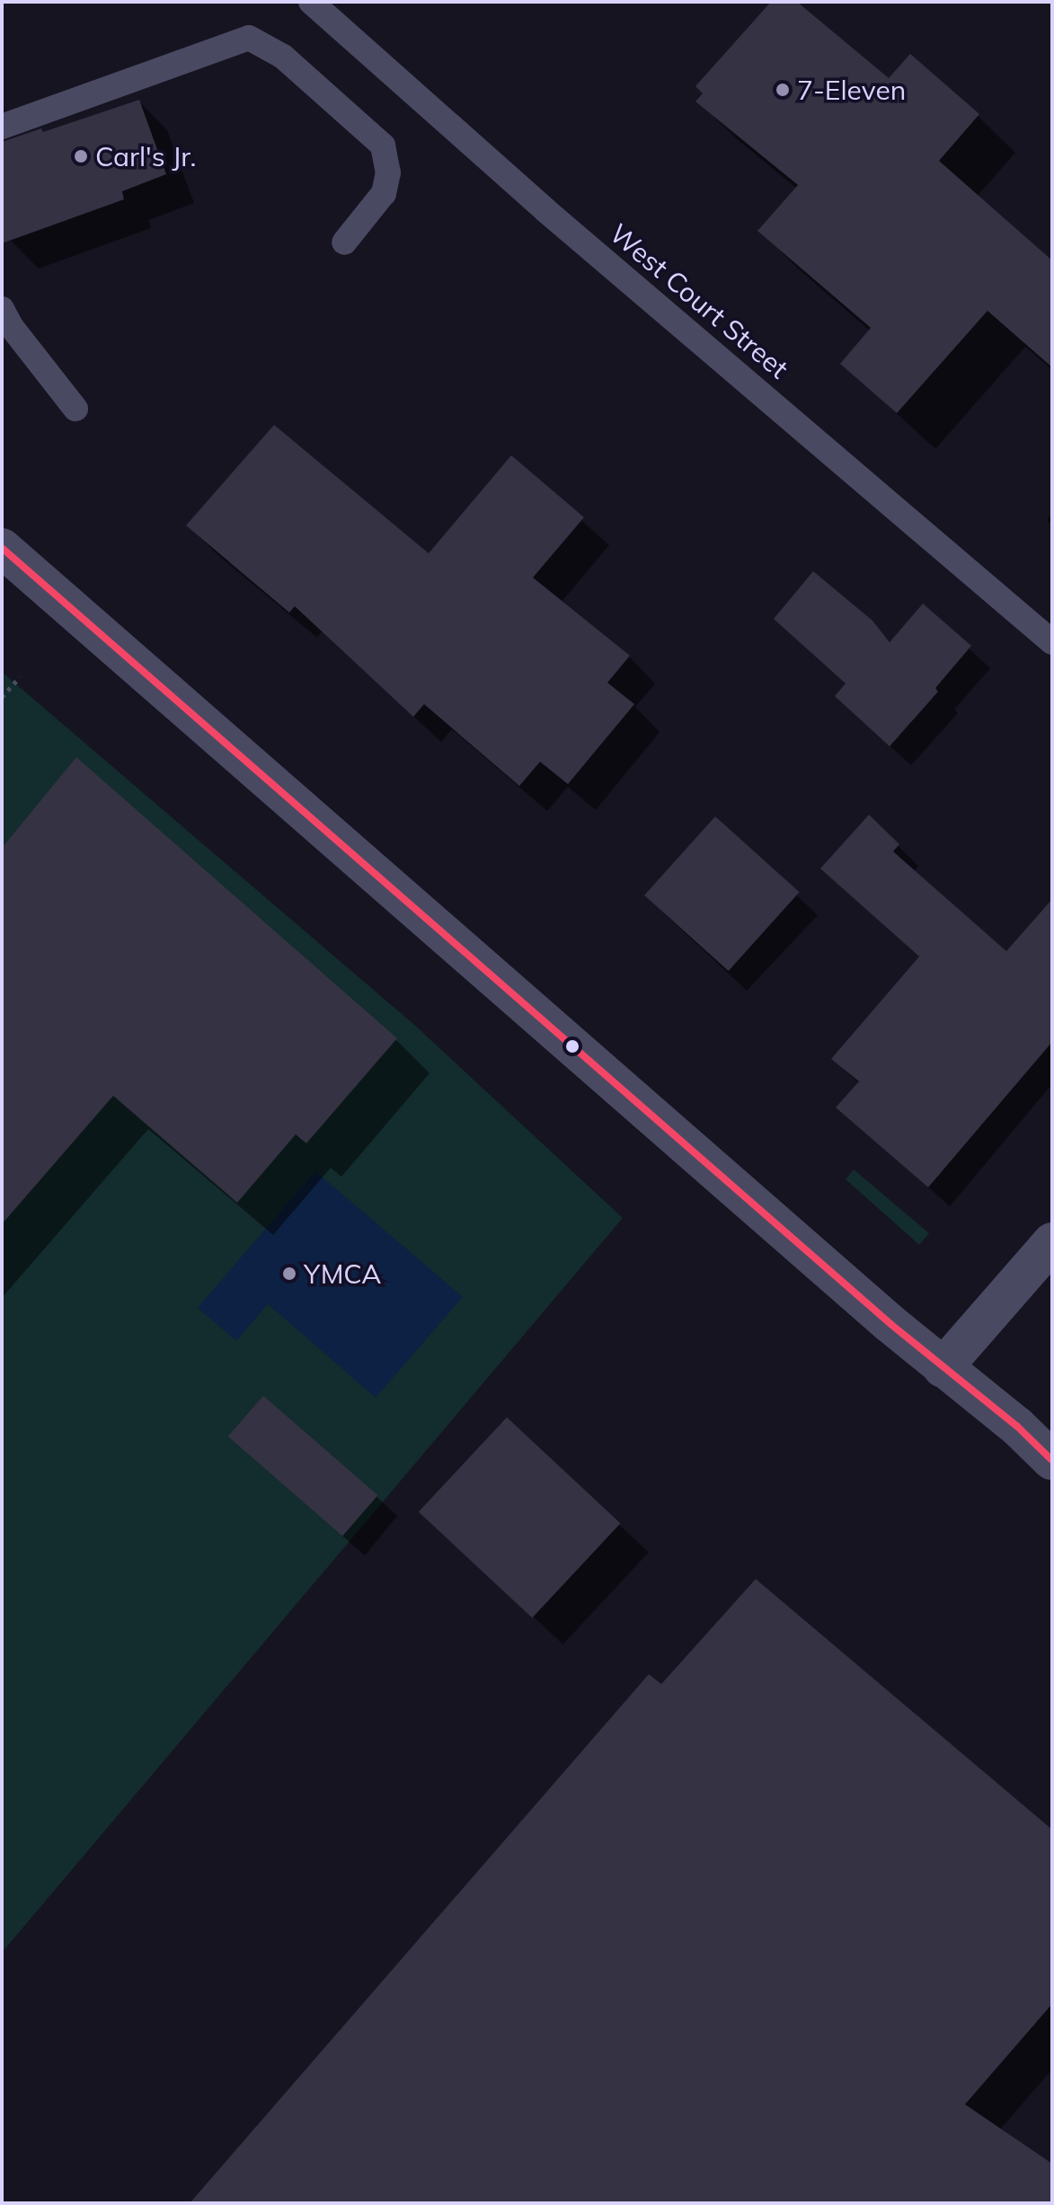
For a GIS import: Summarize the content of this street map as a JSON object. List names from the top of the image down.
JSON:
{
  "streets": {
    "lane": ["West Court Street"]
  },
  "places": ["7-Eleven", "Carl's Jr.", "YMCA"]
}
